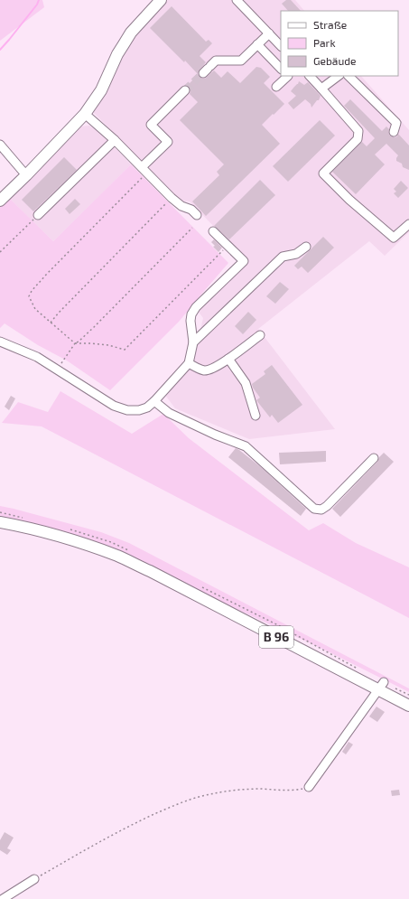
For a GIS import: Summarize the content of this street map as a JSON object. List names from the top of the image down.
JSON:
{
  "streets": {
    "main road": ["B 96"]
  },
  "legend": ["Straße", "Park", "Gebäude"]
}
